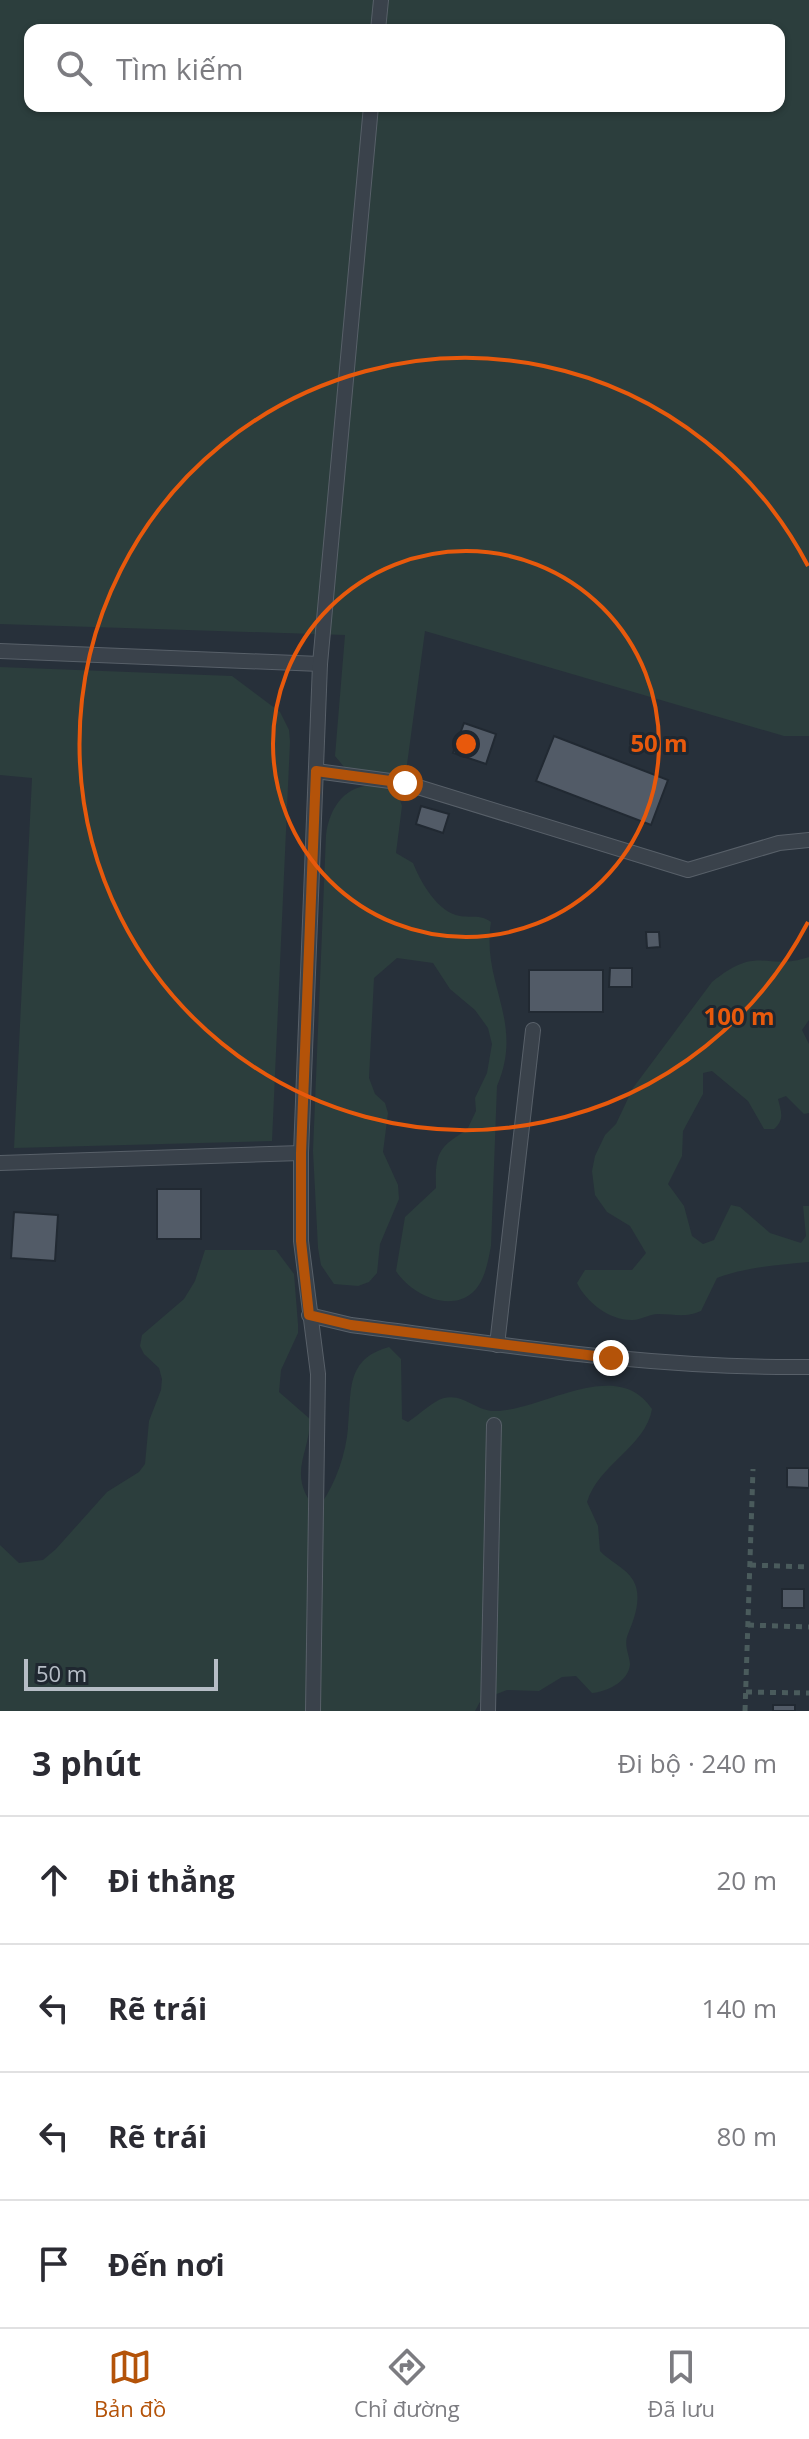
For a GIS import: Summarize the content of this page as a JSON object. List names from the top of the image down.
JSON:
{
  "scale_bar": "50 m",
  "page": {
    "search": "Tìm kiếm",
    "scale": "50 m",
    "heading": ["3 phút", "Đi bộ · 240 m"],
    "list": [
      ["Đi thẳng", "20 m"],
      ["Rẽ trái", "140 m"],
      ["Rẽ trái", "80 m"],
      "Đến nơi"
    ],
    "nav": ["Bản đồ", "Chỉ đường", "Đã lưu"]
  },
  "rings": ["50 m", "100 m"]
}
